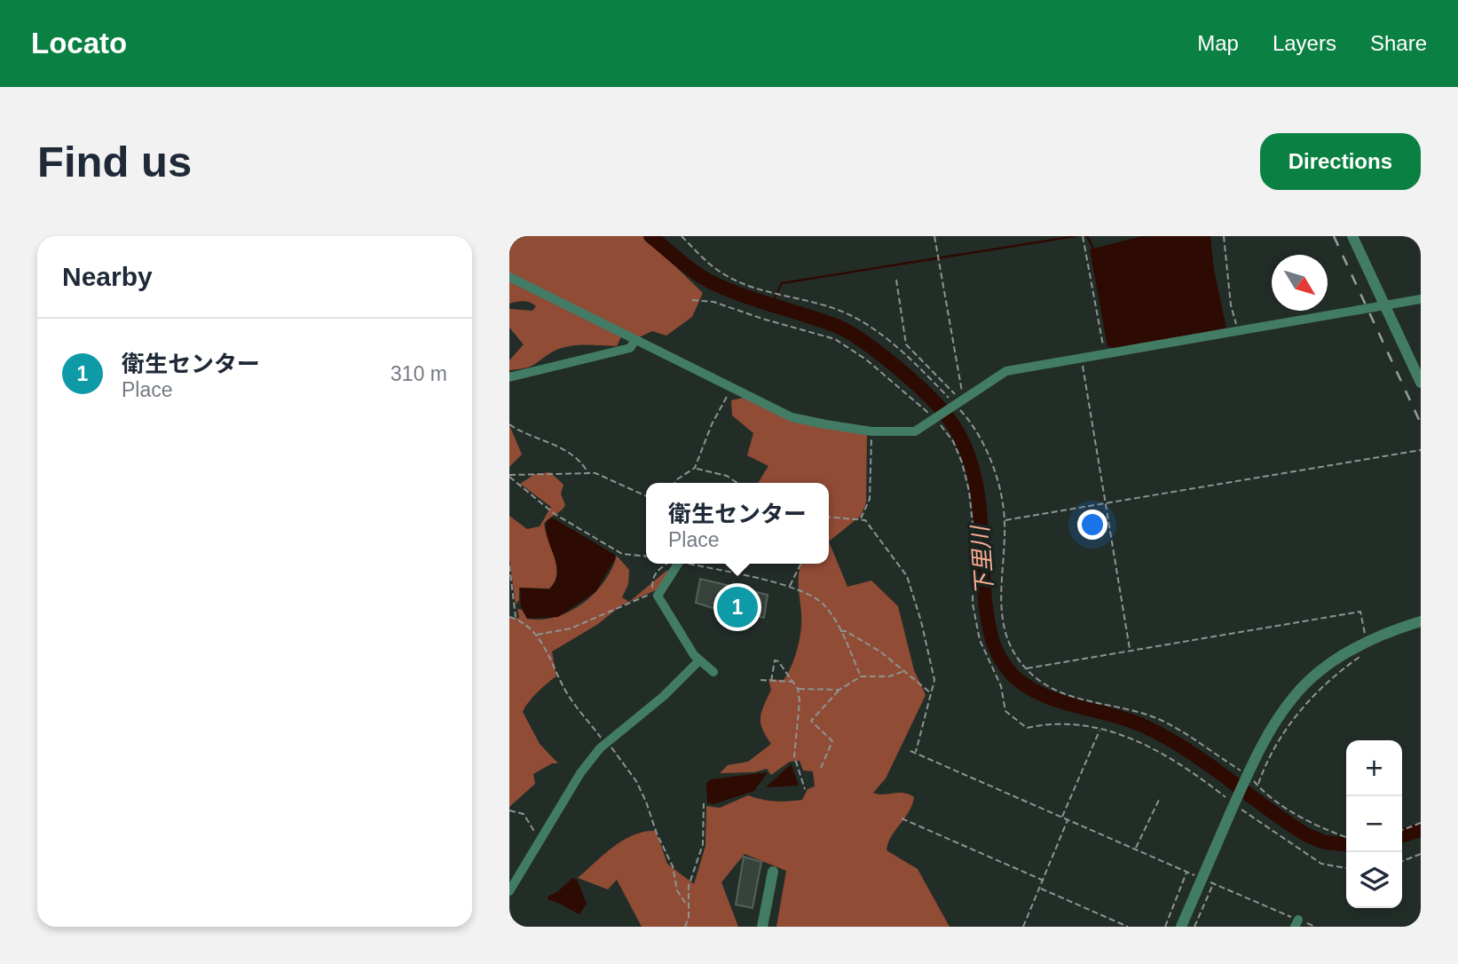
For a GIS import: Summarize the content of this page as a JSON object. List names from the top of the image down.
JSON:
{
  "water": ["下里川"],
  "north": "bottom right",
  "page": {
    "header": "Locato",
    "nav": ["Map", "Layers", "Share"],
    "buttons": "Directions",
    "title": "Find us",
    "heading": "Nearby",
    "list": [
      {
        "mark": "1",
        "name": "衛生センター",
        "note": "Place",
        "value": "310 m"
      }
    ],
    "popup": ["衛生センター", "Place"],
    "pins": "1",
    "map_buttons": ["+", "−"]
  }
}
